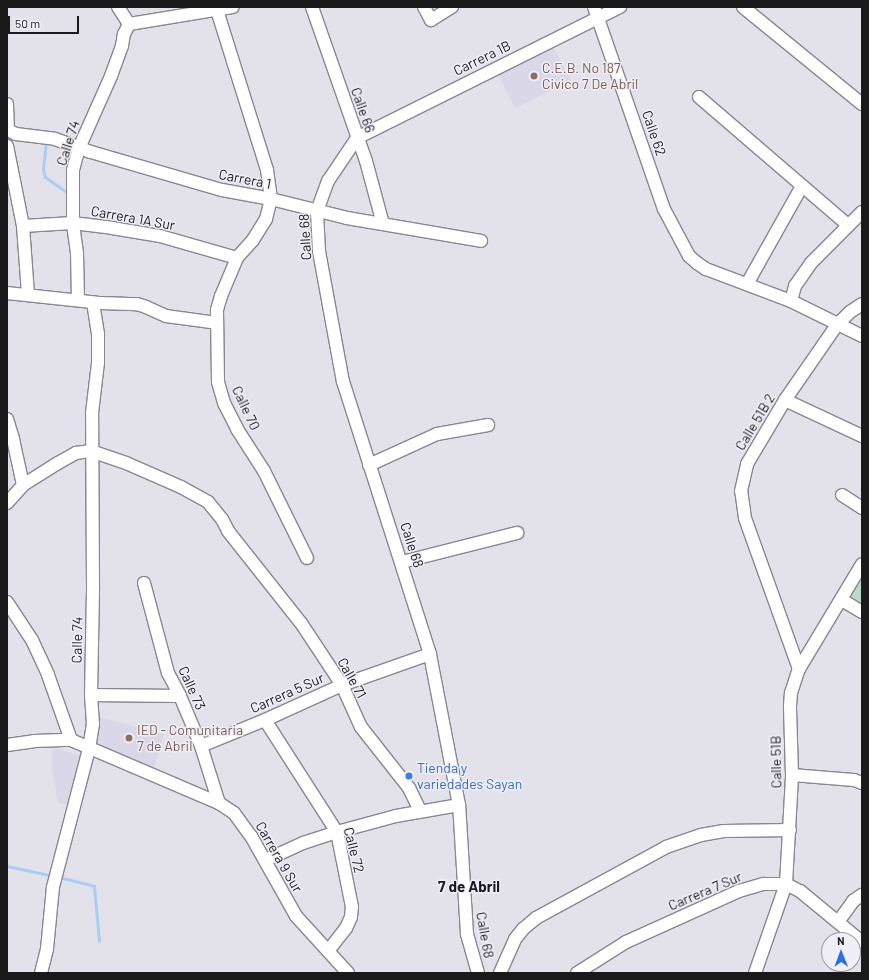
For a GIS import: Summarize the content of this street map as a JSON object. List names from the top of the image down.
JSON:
{
  "streets": {
    "street": [
      "Carrera 1B",
      "Calle 66",
      "Calle 62",
      "Calle 74",
      "Carrera 1",
      "Carrera 1A Sur",
      "Calle 68",
      "Calle 70",
      "Calle 51B 2",
      "Calle 71",
      "Calle 73",
      "Carrera 5 Sur",
      "Calle 51B",
      "Calle 72",
      "Carrera 9 Sur",
      "Carrera 7 Sur"
    ]
  },
  "crossings": [
    ["Carrera 1B", "Calle 66"],
    ["Carrera 1B", "Calle 62"],
    ["Carrera 1B", "Calle 68"],
    ["Calle 66", "Carrera 1"],
    ["Calle 66", "Calle 68"],
    ["Calle 74", "Carrera 1"],
    ["Calle 74", "Carrera 1A Sur"],
    ["Calle 74", "Calle 71"],
    ["Calle 74", "Carrera 9 Sur"],
    ["Carrera 1", "Calle 68"],
    ["Carrera 1A Sur", "Calle 70"],
    ["Calle 68", "Carrera 5 Sur"],
    ["Calle 51B 2", "Calle 51B"],
    ["Calle 71", "Carrera 5 Sur"],
    ["Calle 73", "Carrera 5 Sur"],
    ["Calle 73", "Carrera 9 Sur"],
    ["Carrera 5 Sur", "Calle 72"],
    ["Calle 51B", "Carrera 7 Sur"],
    ["Calle 72", "Carrera 9 Sur"]
  ],
  "districts": ["7 de Abril"],
  "places": ["C.E.B. No 187 Civico 7 De Abril", "IED - Comunitaria 7 de Abril", "Tienda y variedades Sayan"],
  "scale_bar": "50 m",
  "north": "top"
}
